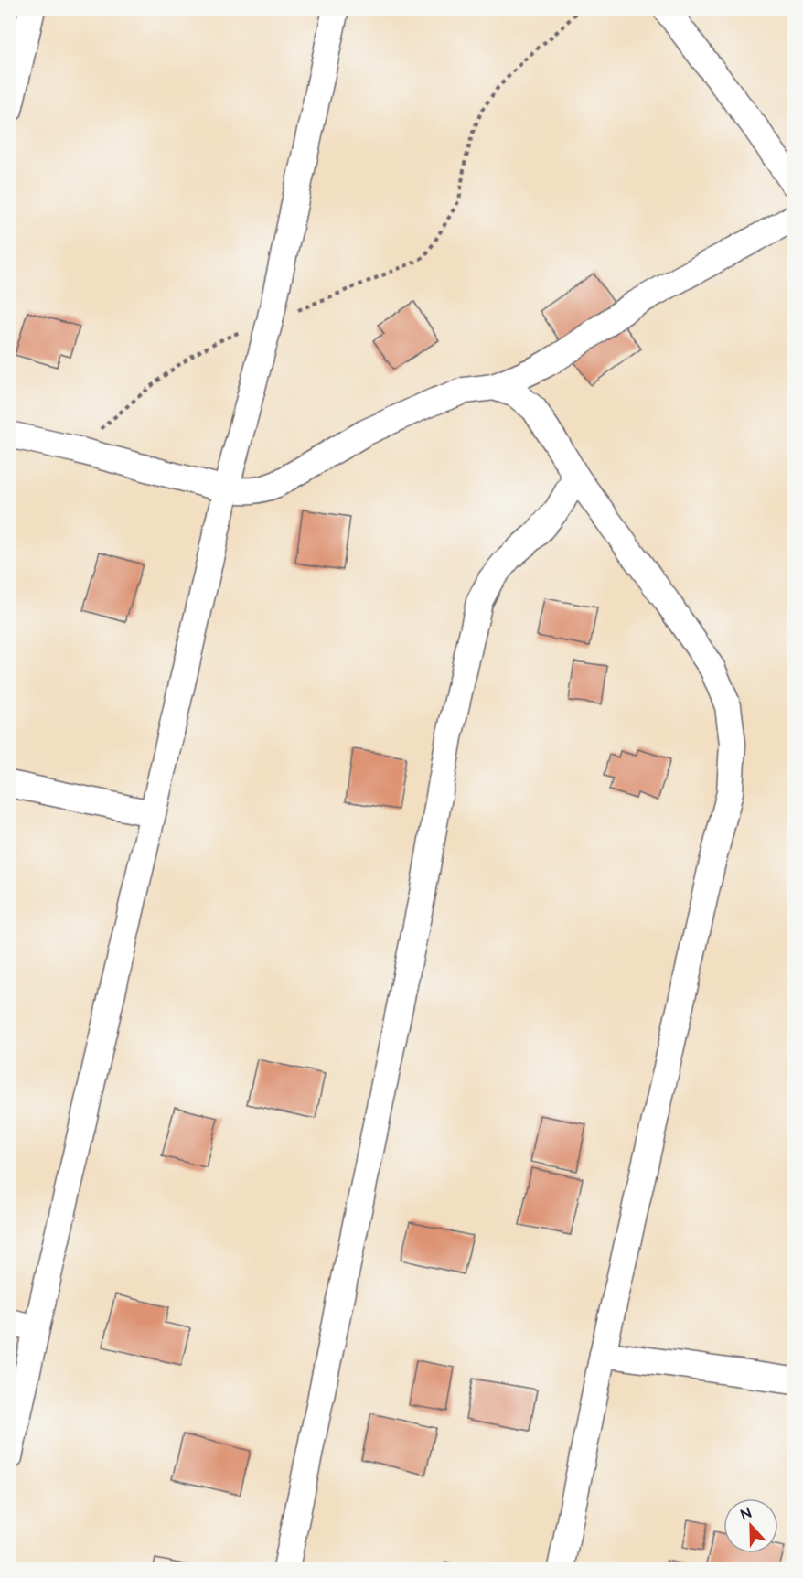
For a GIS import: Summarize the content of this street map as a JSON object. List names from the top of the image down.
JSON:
{
  "north": "top"
}
